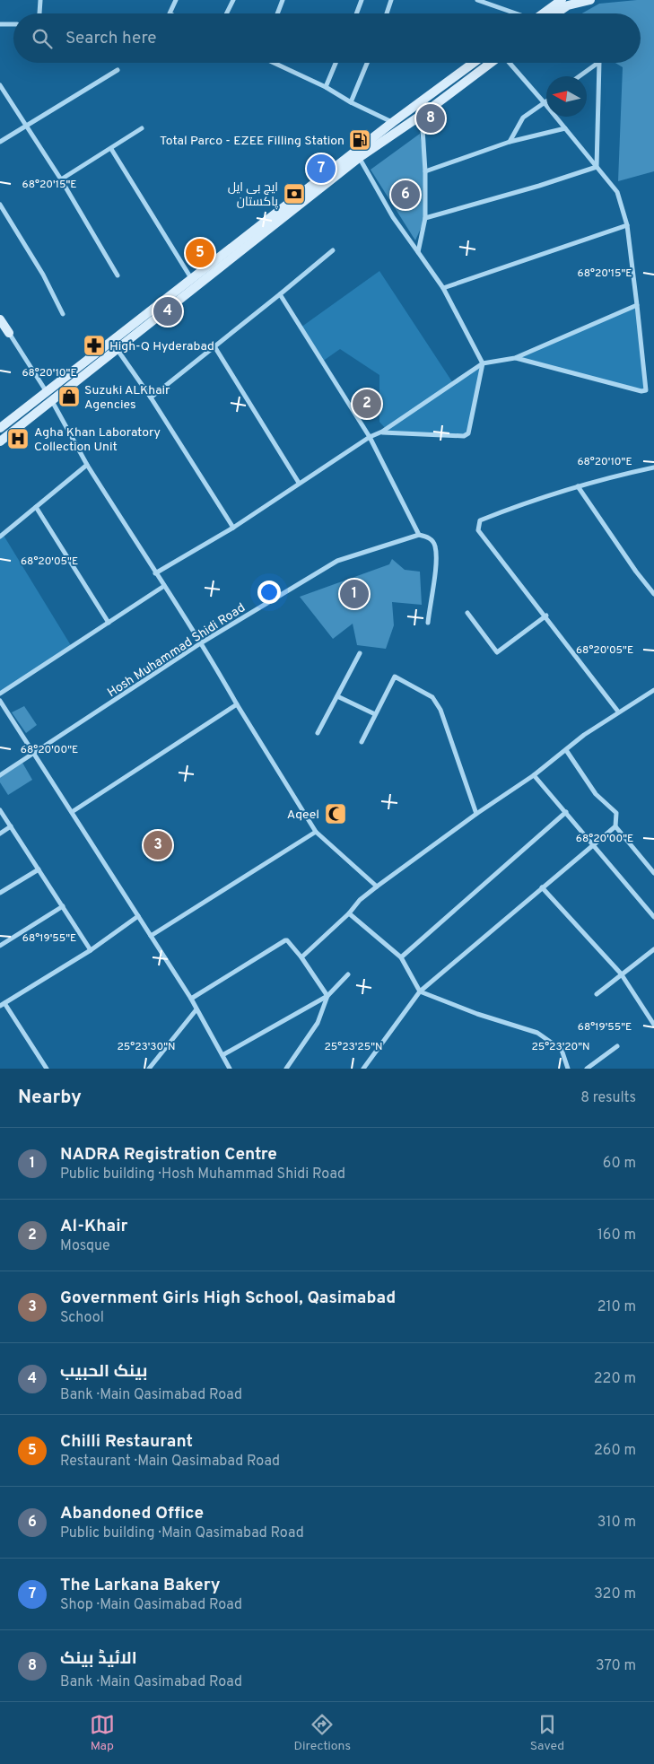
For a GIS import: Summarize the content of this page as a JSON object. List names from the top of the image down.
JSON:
{
  "streets": {
    "street": ["Hosh Muhammad Shidi Road"]
  },
  "places": {
    "fuel station": ["Total Parco - EZEE Filling Station"],
    "bank": ["ایچ بی ایل پاکستان"],
    "pharmacy": ["High-Q Hyderabad"],
    "shop": ["Suzuki ALKhair Agencies"],
    "hospital": ["Agha Khan Laboratory Collection Unit"],
    "mosque": ["Aqeel"]
  },
  "north": "left",
  "page": {
    "search": "Search here",
    "pins": [
      "8",
      "7",
      "6",
      "5",
      "4",
      "2",
      "1",
      "3"
    ],
    "heading": ["Nearby", "8 results"],
    "list": [
      {
        "mark": "1",
        "name": "NADRA Registration Centre",
        "note": "Public building · Hosh Muhammad Shidi Road",
        "value": "60 m"
      },
      {
        "mark": "2",
        "name": "Al-Khair",
        "note": "Mosque",
        "value": "160 m"
      },
      {
        "mark": "3",
        "name": "Government Girls High School, Qasimabad",
        "note": "School",
        "value": "210 m"
      },
      {
        "mark": "4",
        "name": "بينک الحبيب",
        "note": "Bank · Main Qasimabad Road",
        "value": "220 m"
      },
      {
        "mark": "5",
        "name": "Chilli Restaurant",
        "note": "Restaurant · Main Qasimabad Road",
        "value": "260 m"
      },
      {
        "mark": "6",
        "name": "Abandoned Office",
        "note": "Public building · Main Qasimabad Road",
        "value": "310 m"
      },
      {
        "mark": "7",
        "name": "The Larkana Bakery",
        "note": "Shop · Main Qasimabad Road",
        "value": "320 m"
      },
      {
        "mark": "8",
        "name": "الائیڈ بینک",
        "note": "Bank · Main Qasimabad Road",
        "value": "370 m"
      }
    ],
    "nav": ["Map", "Directions", "Saved"]
  },
  "coordinates": [
    "68°20'15\"E",
    "68°20'10\"E",
    "68°20'05\"E",
    "68°20'00\"E",
    "68°19'55\"E",
    "25°23'30\"N",
    "25°23'25\"N",
    "25°23'20\"N"
  ]
}
